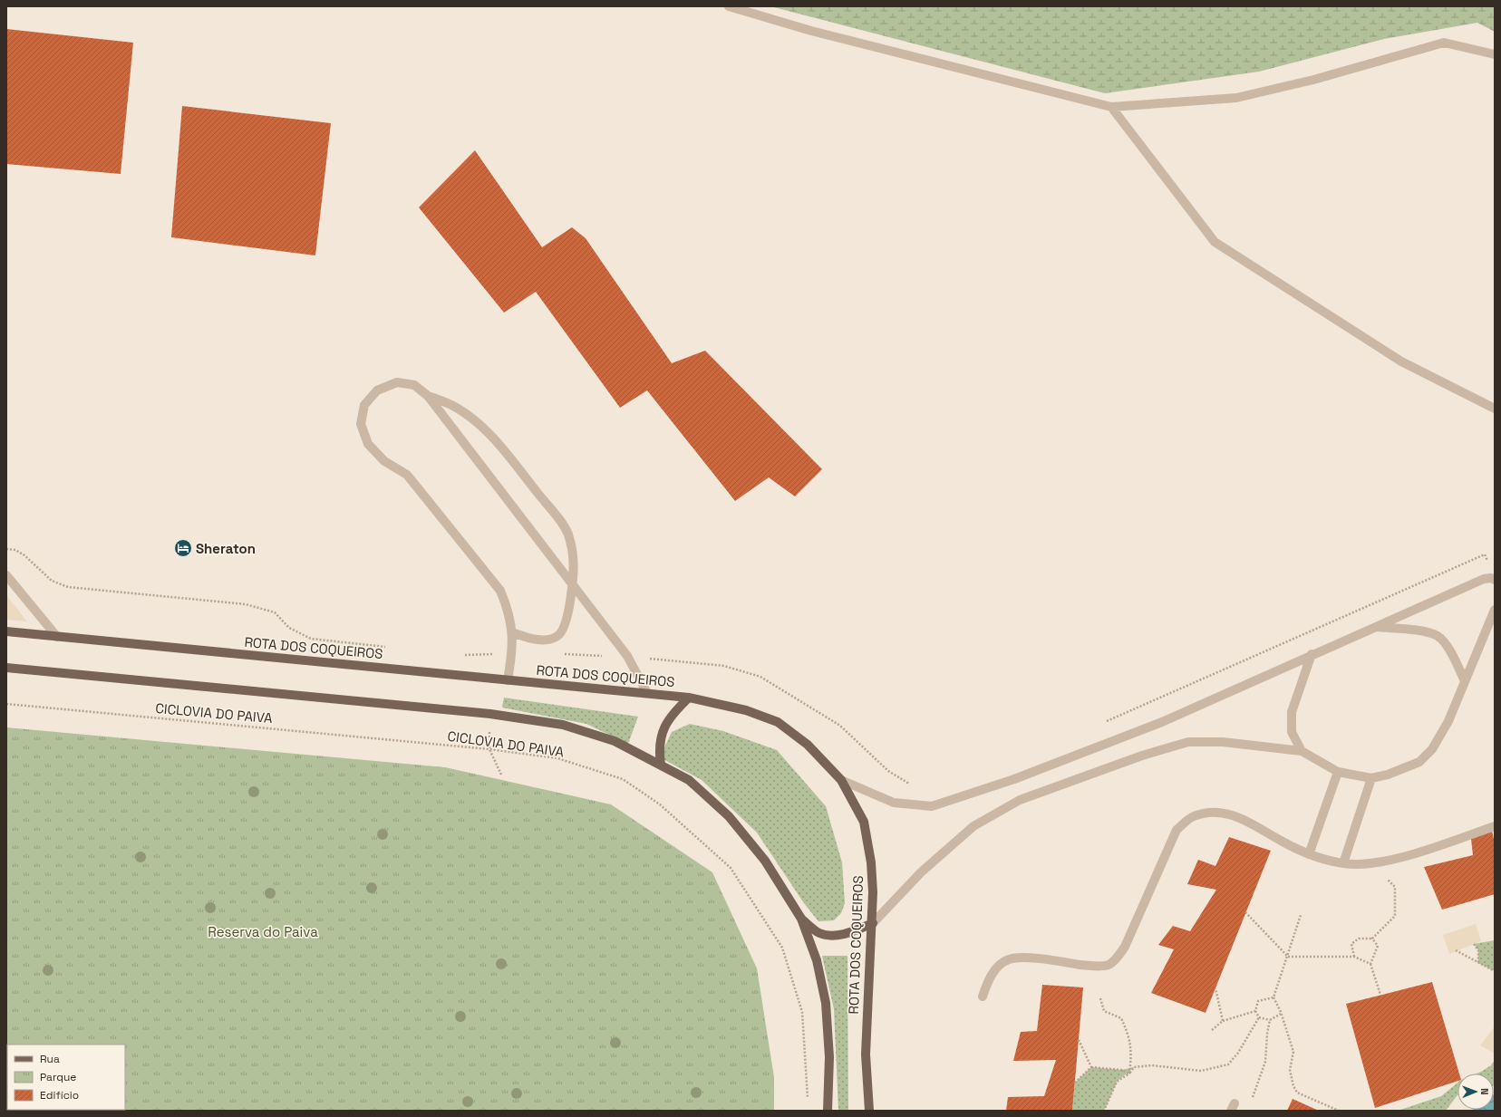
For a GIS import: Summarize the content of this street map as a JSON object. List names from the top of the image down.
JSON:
{
  "streets": {
    "main road": ["ROTA DOS COQUEIROS"],
    "path": ["CICLOVIA DO PAIVA"]
  },
  "parks": ["Reserva do Paiva"],
  "places": {
    "hotel": ["Sheraton"]
  },
  "legend": ["Rua", "Parque", "Edifício"],
  "north": "right"
}
